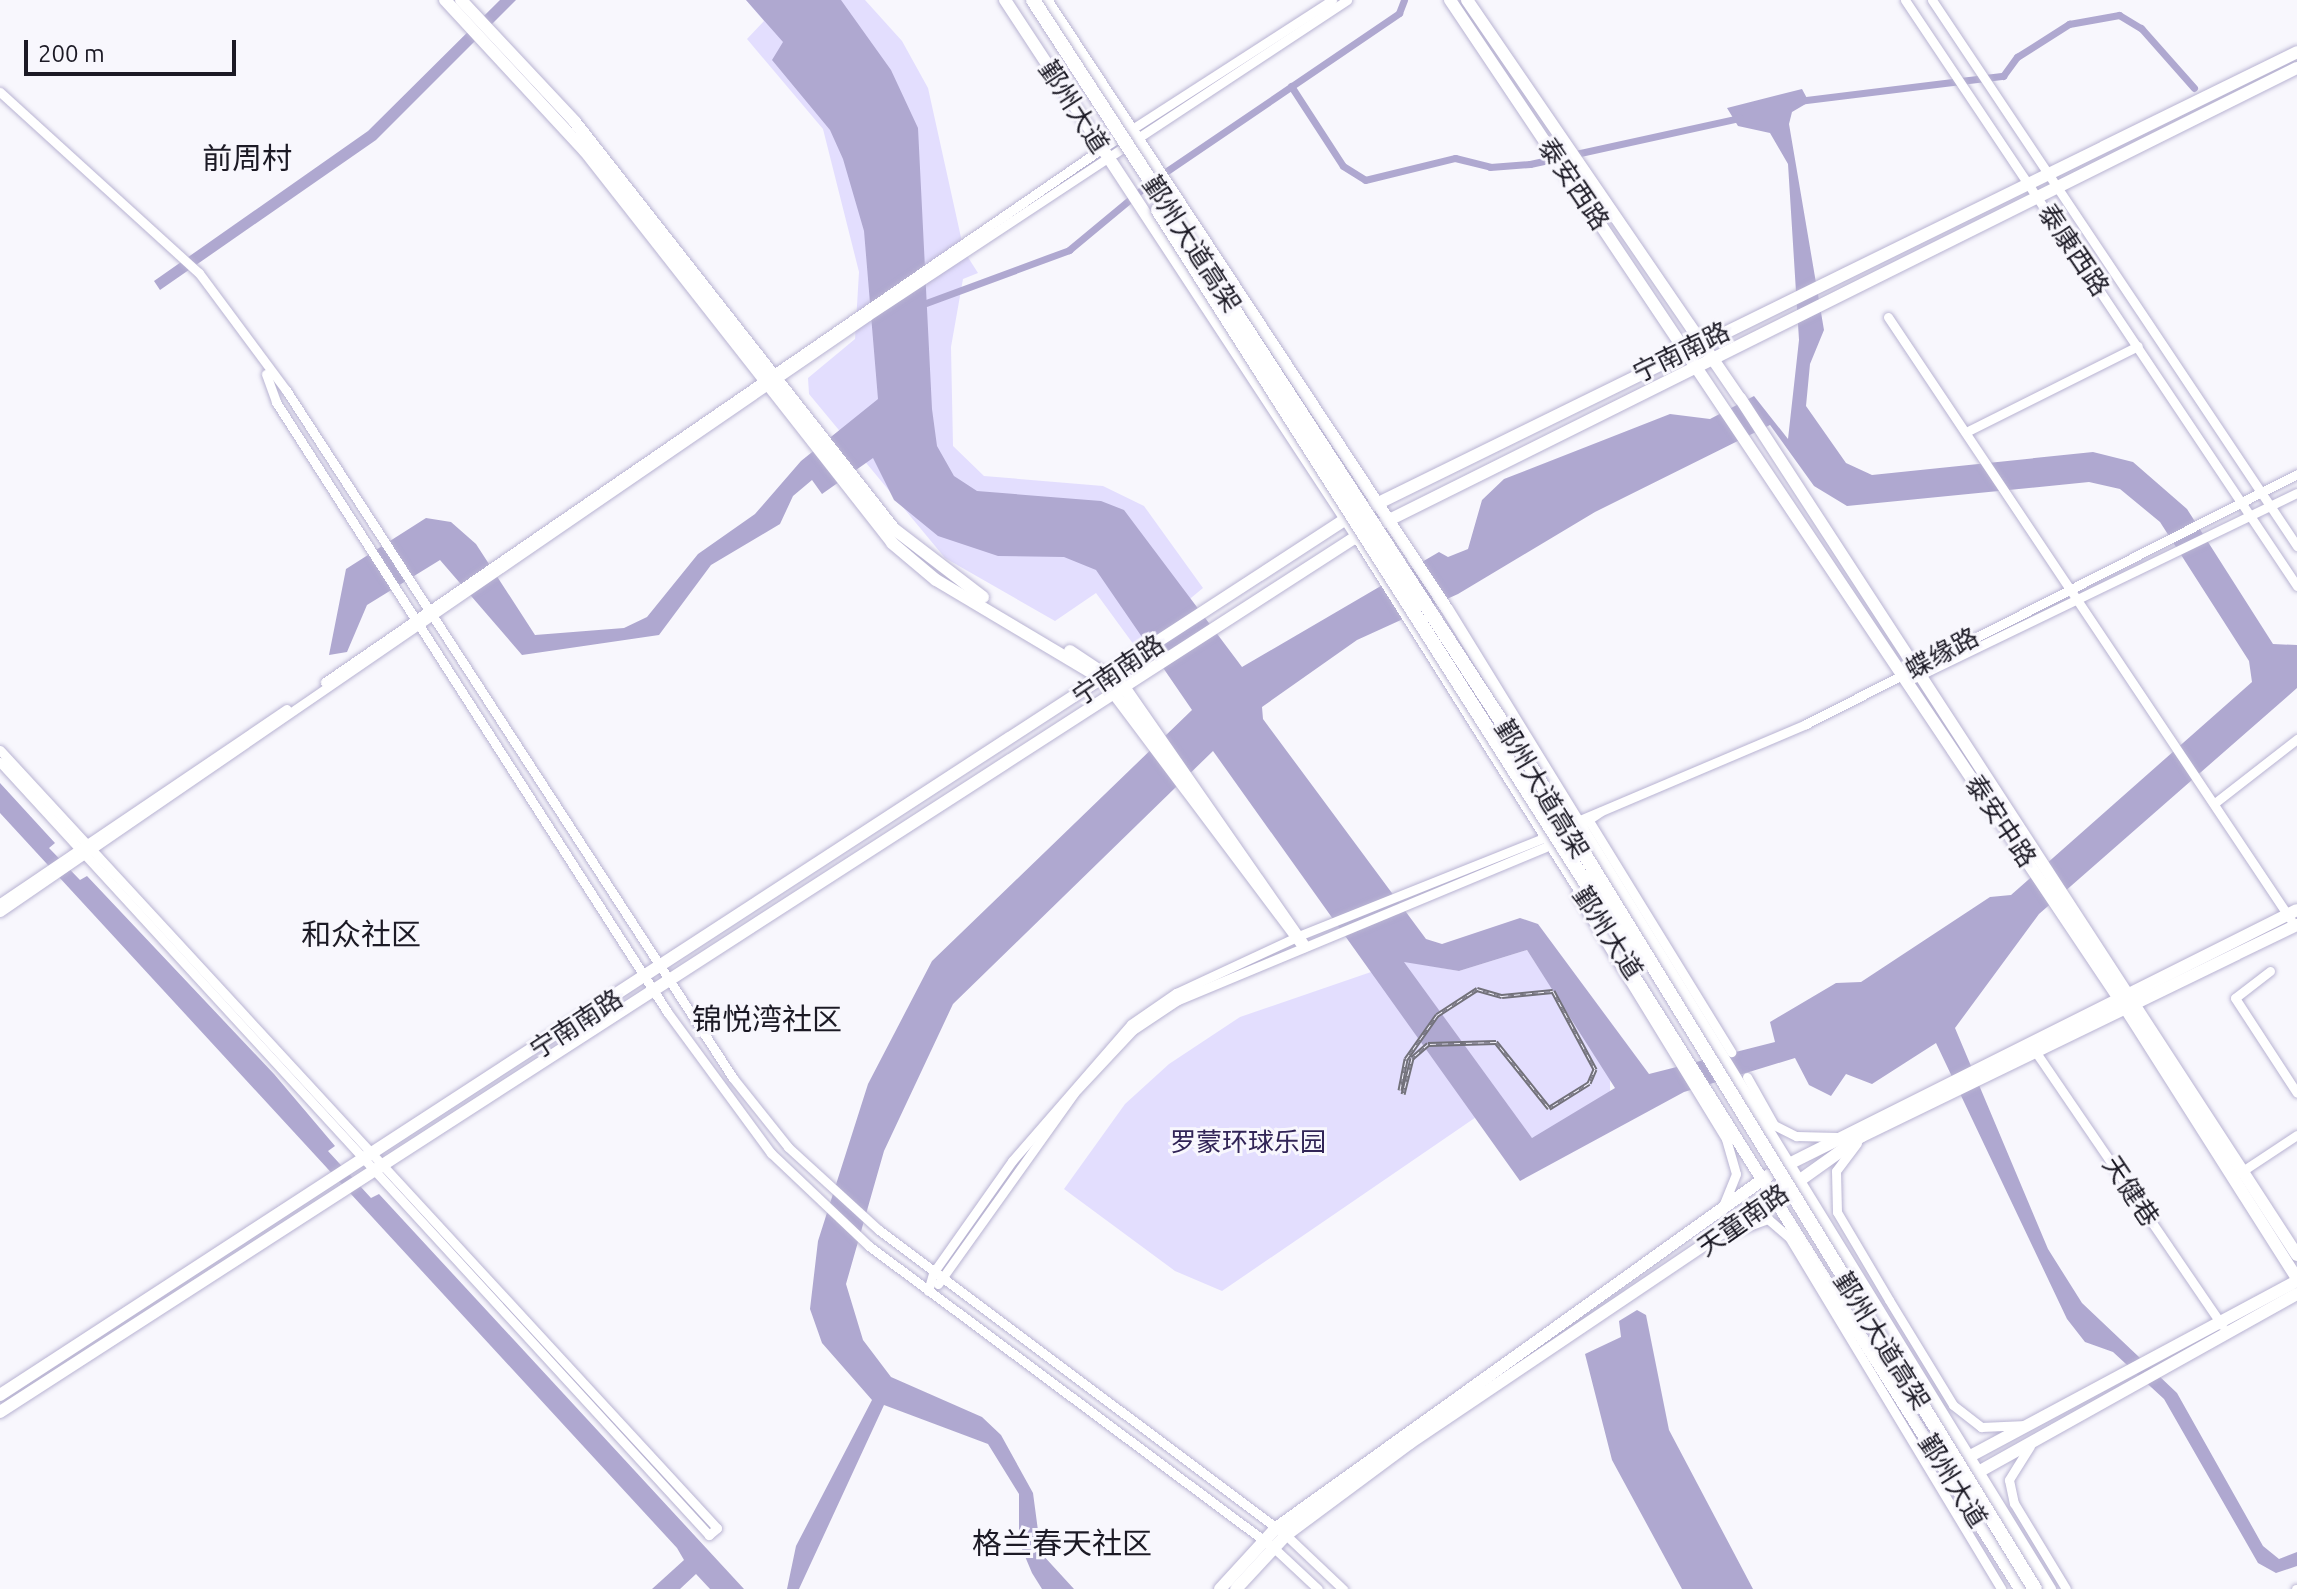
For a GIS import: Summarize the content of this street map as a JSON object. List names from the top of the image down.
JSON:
{
  "streets": {
    "highway": ["鄞州大道高架"],
    "main road": [
      "鄞州大道",
      "泰安西路",
      "宁南南路",
      "泰安中路",
      "天童南路"
    ],
    "street": ["泰康西路", "蝶缘路", "天健巷"]
  },
  "crossings": [
    ["鄞州大道", "宁南南路"],
    ["鄞州大道", "天童南路"],
    ["泰安西路", "宁南南路"],
    ["泰安西路", "泰安中路"],
    ["泰康西路", "宁南南路"],
    ["泰康西路", "蝶缘路"],
    ["宁南南路", "泰安中路"],
    ["蝶缘路", "泰安中路"],
    ["泰安中路", "天童南路"],
    ["天健巷", "天童南路"]
  ],
  "districts": [
    "前周村",
    "和众社区",
    "锦悦湾社区",
    "格兰春天社区"
  ],
  "parks": ["罗蒙环球乐园"],
  "scale_bar": "200 m"
}
